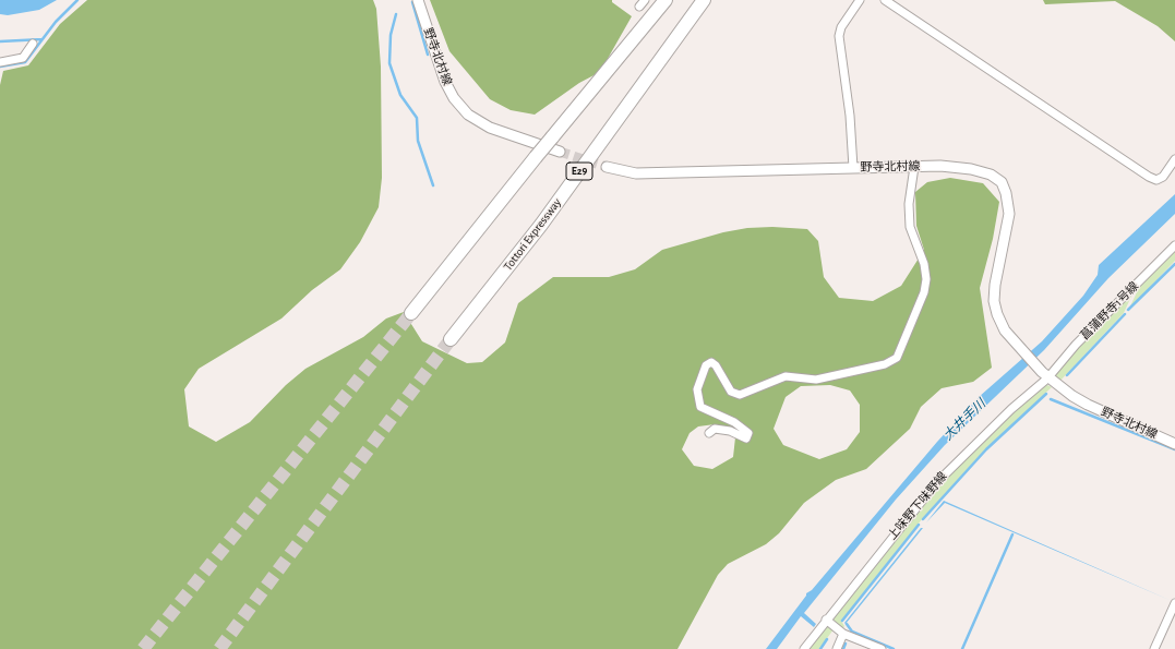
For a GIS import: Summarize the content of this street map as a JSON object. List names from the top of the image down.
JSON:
{
  "streets": {
    "highway": ["E29", "Tottori Expressway"],
    "street": ["野寺北村線", "菖蒲野寺1号線", "上味野下味野線"]
  },
  "crossings": [
    ["野寺北村線", "菖蒲野寺1号線"],
    ["野寺北村線", "上味野下味野線"],
    ["菖蒲野寺1号線", "上味野下味野線"]
  ],
  "water": ["大井手川"]
}
